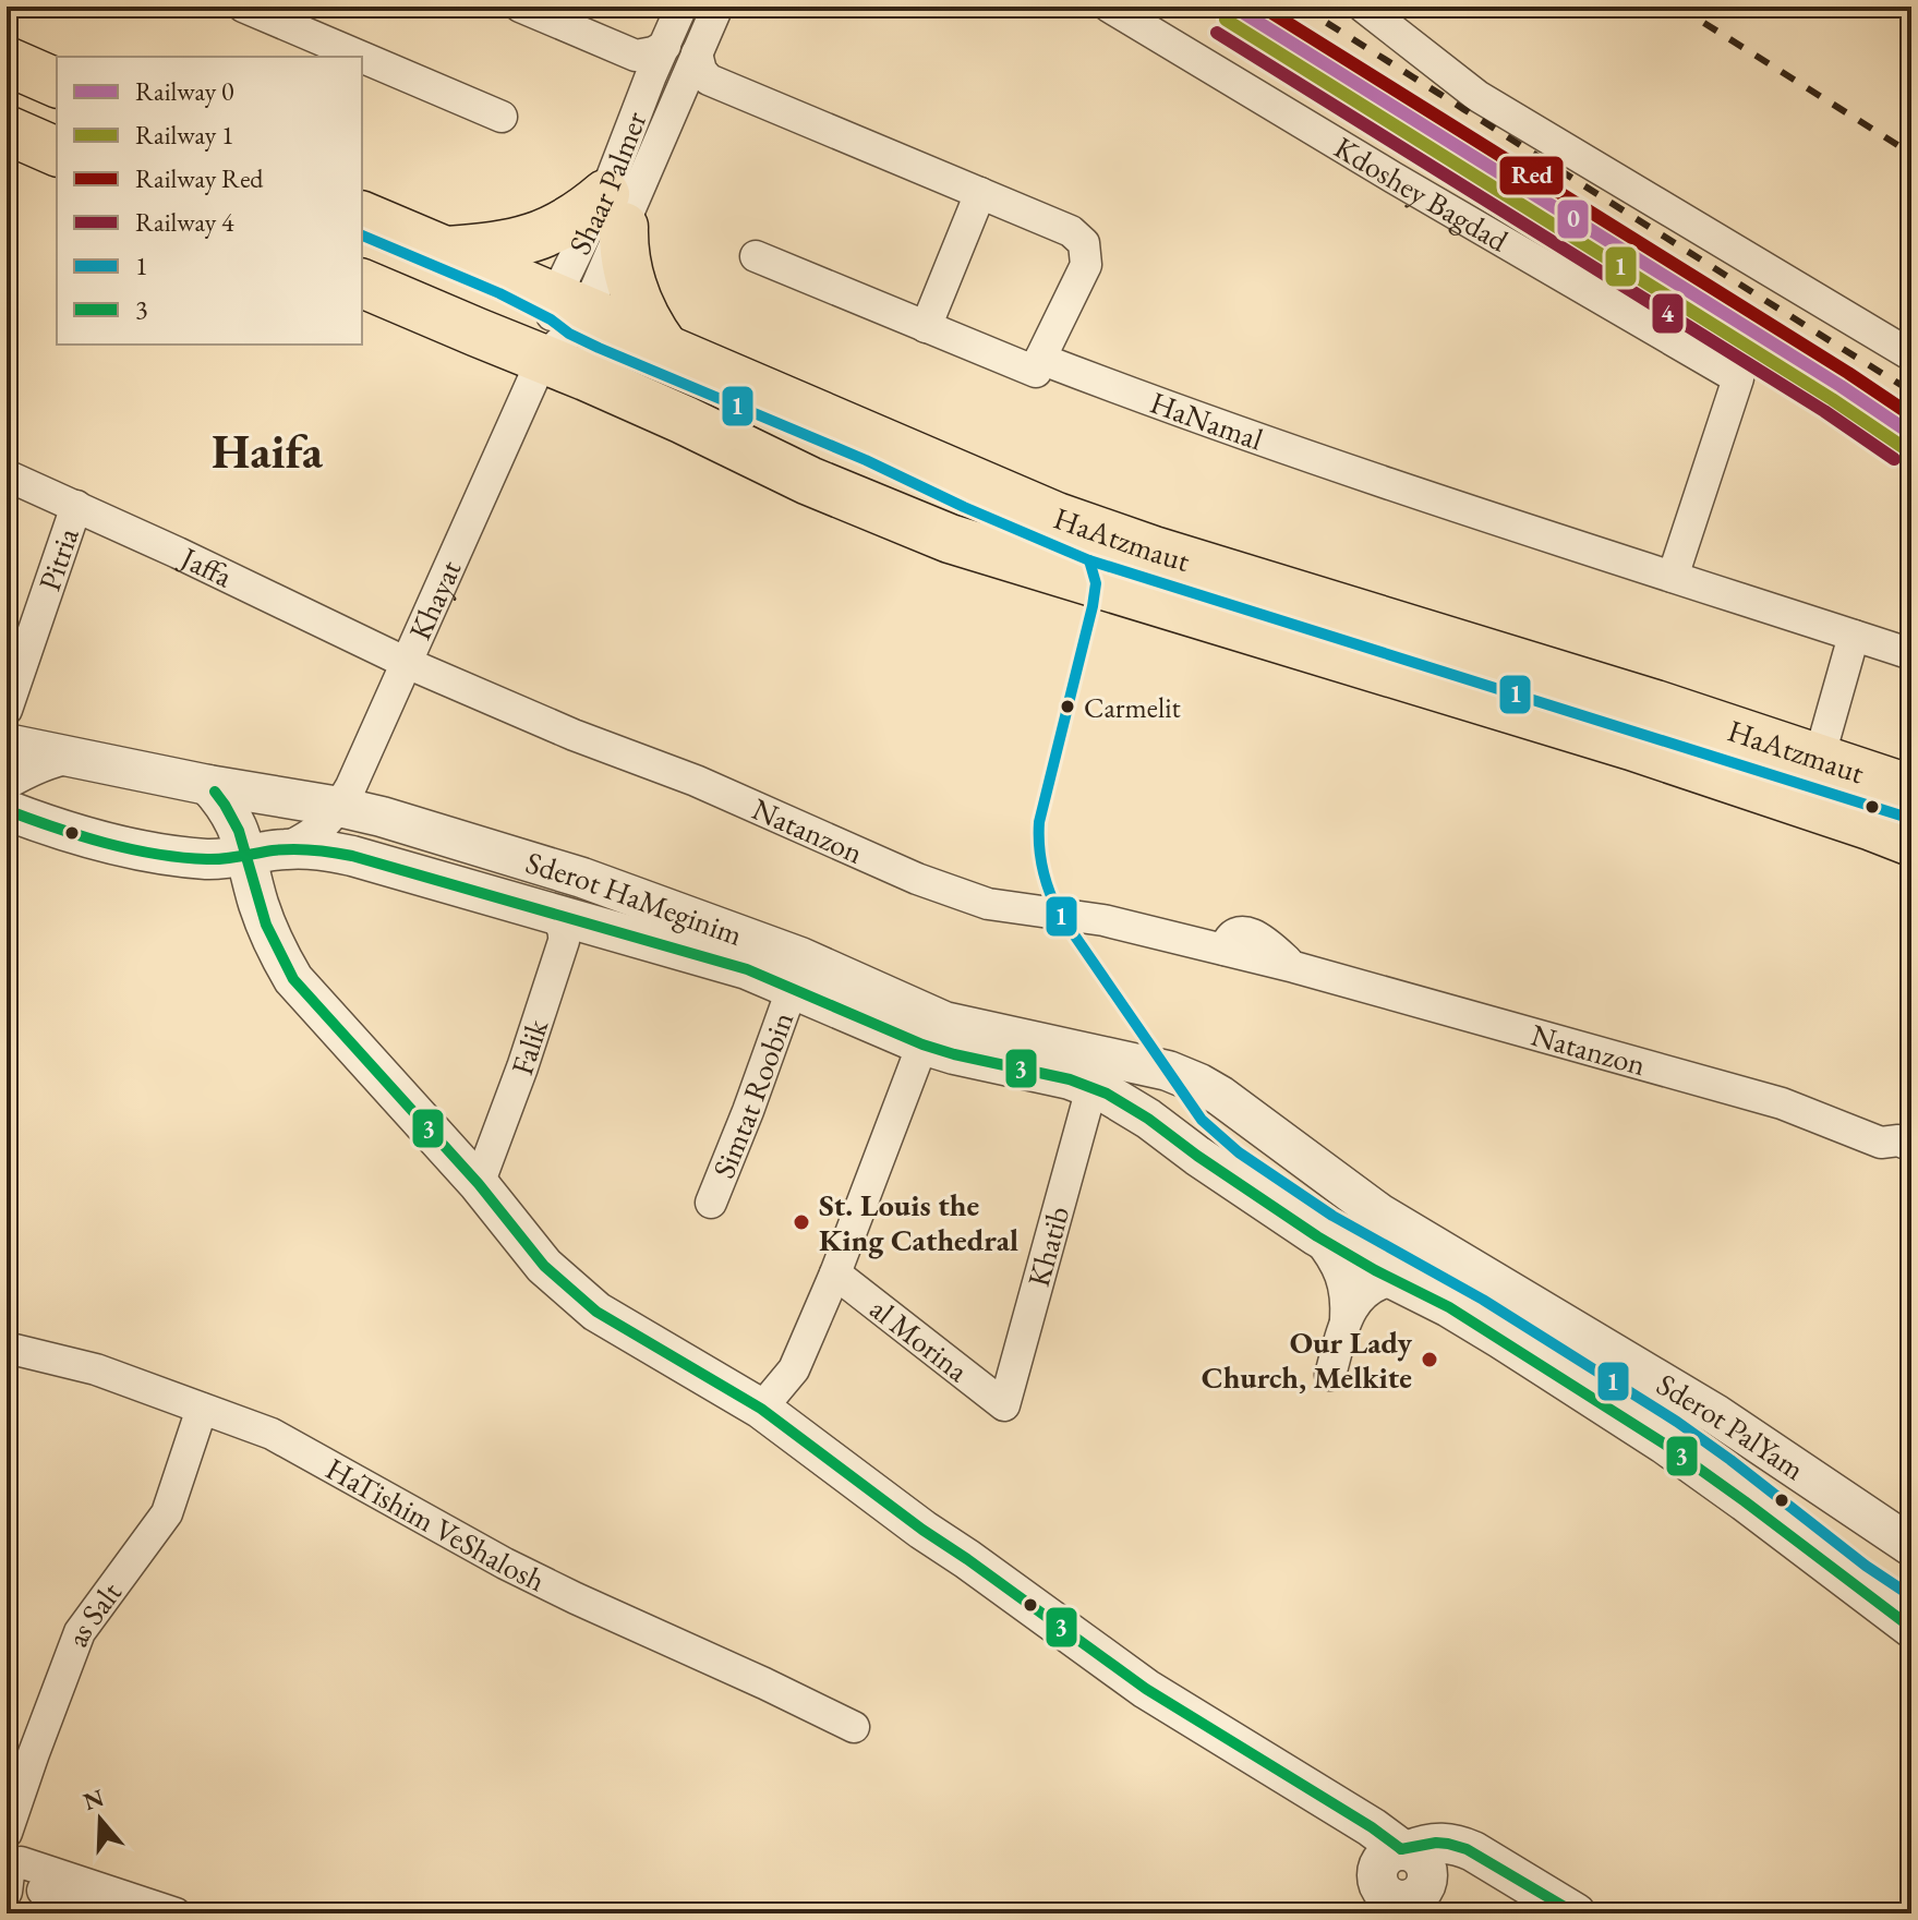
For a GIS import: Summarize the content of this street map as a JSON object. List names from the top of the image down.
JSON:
{
  "streets": {
    "highway": ["HaAtzmaut"],
    "street": [
      "Shaar Palmer",
      "Kdoshey Bagdad",
      "HaNamal",
      "Pitria",
      "Jaffa",
      "Khayat",
      "Natanzon",
      "Sderot HaMeginim",
      "Falik",
      "Simtat Roobin",
      "Khatib",
      "al Morina",
      "Sderot PalYam",
      "HaTishim VeShalosh",
      "as Salt"
    ]
  },
  "crossings": [
    ["Shaar Palmer", "HaAtzmaut"],
    ["Shaar Palmer", "Khayat"],
    ["Kdoshey Bagdad", "HaNamal"],
    ["HaAtzmaut", "Khayat"],
    ["Pitria", "Jaffa"],
    ["Jaffa", "Khayat"],
    ["Jaffa", "Natanzon"],
    ["Khayat", "Natanzon"],
    ["Khayat", "Sderot HaMeginim"],
    ["Sderot HaMeginim", "Falik"],
    ["Sderot HaMeginim", "Simtat Roobin"],
    ["Sderot HaMeginim", "Khatib"],
    ["Sderot HaMeginim", "Sderot PalYam"],
    ["Khatib", "al Morina"],
    ["HaTishim VeShalosh", "as Salt"]
  ],
  "districts": ["Haifa"],
  "places": ["Carmelit", "St. Louis the King Cathedral", "Our Lady Church, Melkite"],
  "lines": [
    "rail line 0",
    "rail line Red",
    "rail line 1",
    "rail line 4",
    "transit line 1",
    "transit line 3"
  ],
  "legend": [
    "Railway 0",
    "Railway 1",
    "Railway Red",
    "Railway 4",
    "1",
    "3"
  ],
  "north": "top"
}
